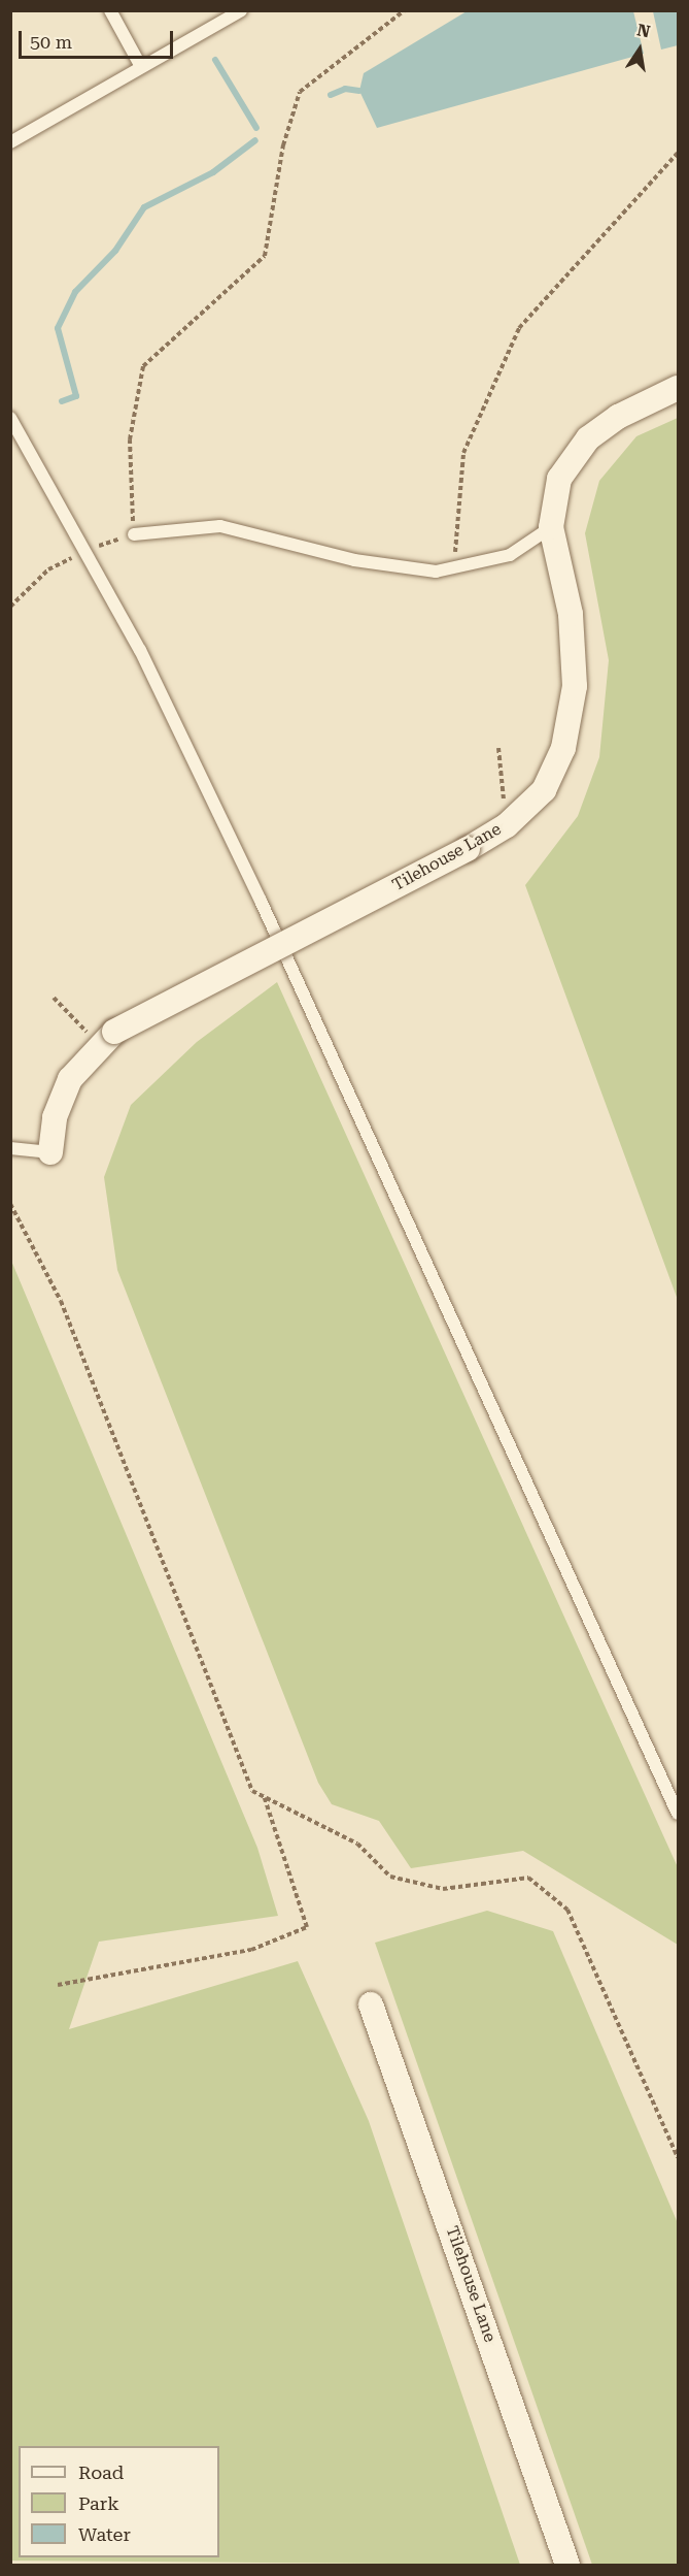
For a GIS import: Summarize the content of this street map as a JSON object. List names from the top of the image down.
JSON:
{
  "streets": {
    "street": ["Tilehouse Lane"]
  },
  "legend": ["Road", "Park", "Water"],
  "scale_bar": "50 m",
  "north": "top"
}
